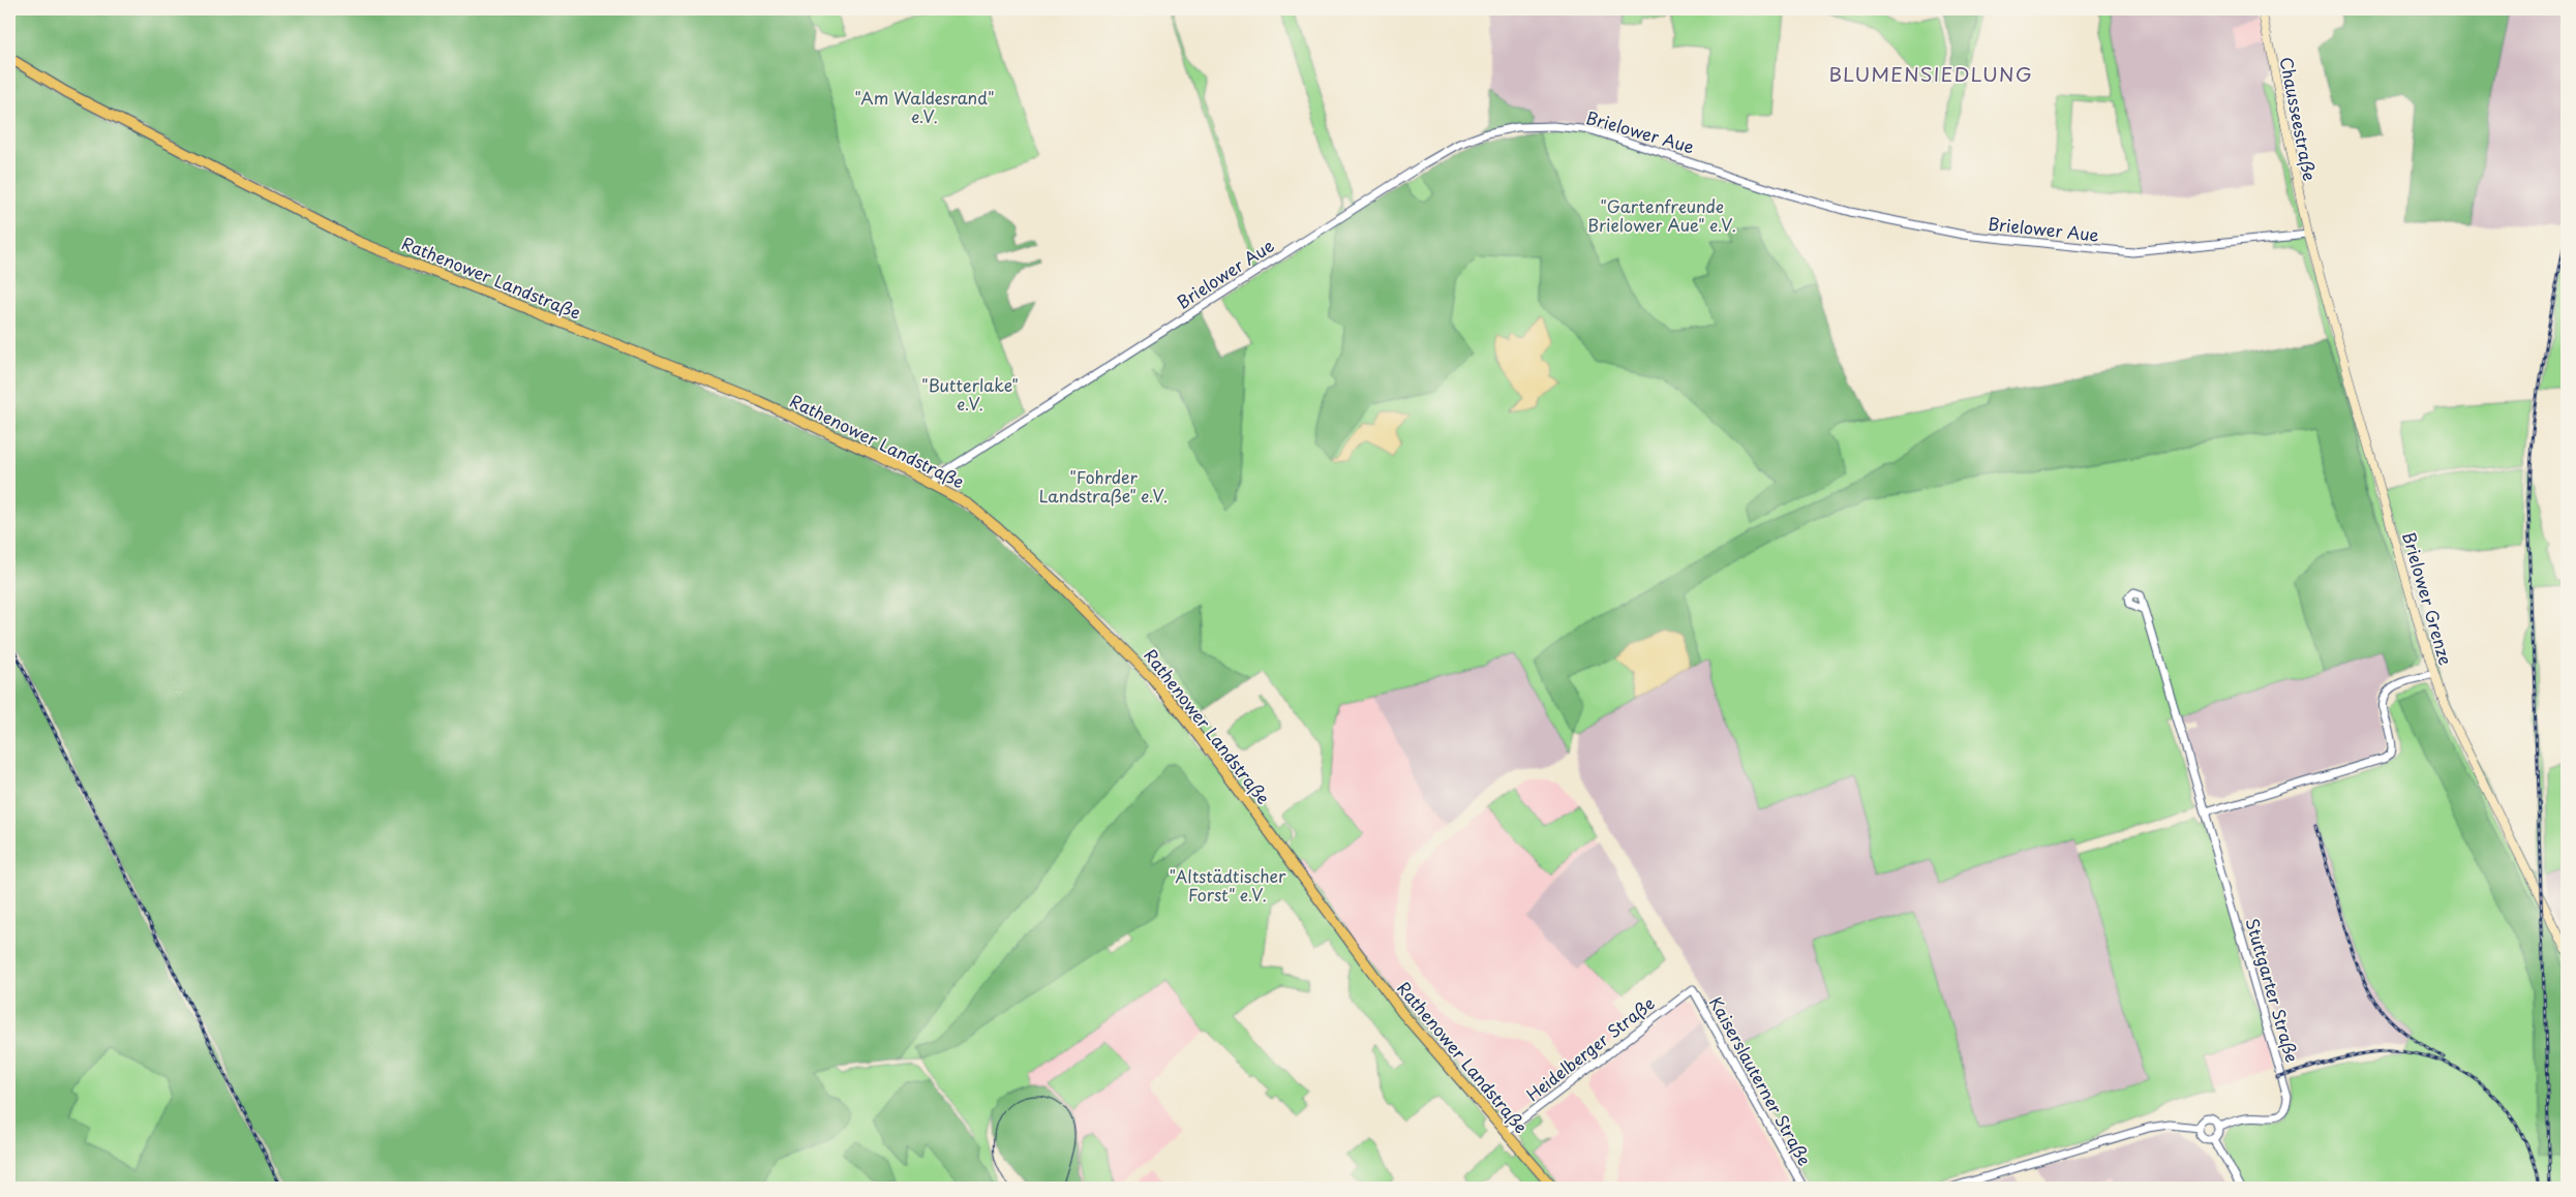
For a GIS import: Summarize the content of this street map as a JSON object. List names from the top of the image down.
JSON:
{
  "streets": {
    "main road": ["Chausseestraße", "Rathenower Landstraße", "Brielower Grenze"],
    "street": [
      "Brielower Aue",
      "Stuttgarter Straße",
      "Heidelberger Straße",
      "Kaiserslauterner Straße"
    ]
  },
  "crossings": [
    ["Chausseestraße", "Brielower Aue"],
    ["Chausseestraße", "Brielower Grenze"],
    ["Brielower Aue", "Rathenower Landstraße"],
    ["Brielower Aue", "Brielower Grenze"],
    ["Rathenower Landstraße", "Heidelberger Straße"],
    ["Heidelberger Straße", "Kaiserslauterner Straße"]
  ],
  "districts": ["BLUMENSIEDLUNG"],
  "parks": [
    "\"Am Waldesrand\" e.V.",
    "\"Gartenfreunde Brielower Aue\" e.V.",
    "\"Butterlake\" e.V.",
    "\"Fohrder Landstraße\" e.V.",
    "\"Altstädtischer Forst\" e.V."
  ]
}
